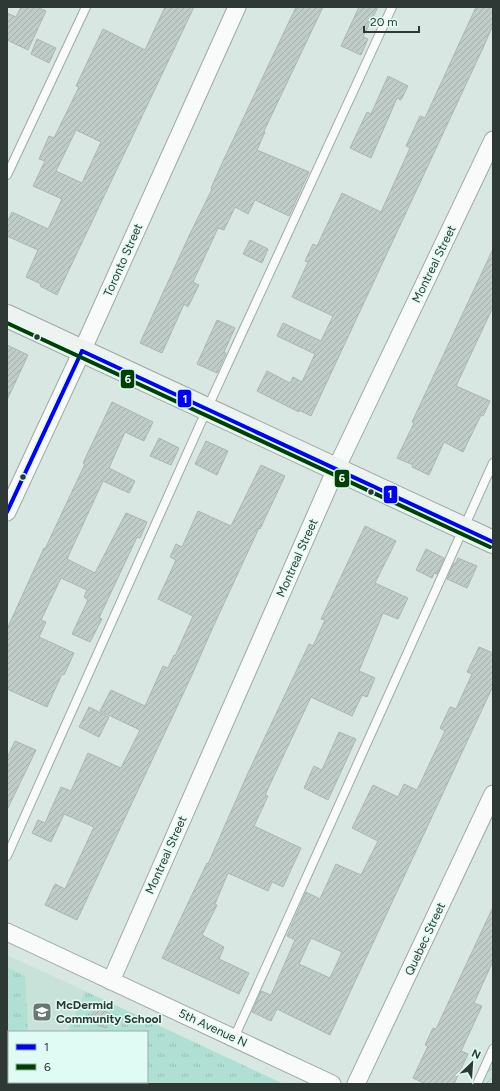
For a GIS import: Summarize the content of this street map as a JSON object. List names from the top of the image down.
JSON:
{
  "streets": {
    "street": [
      "Toronto Street",
      "Montreal Street",
      "Quebec Street",
      "5th Avenue N"
    ]
  },
  "crossings": [
    ["Montreal Street", "5th Avenue N"]
  ],
  "places": {
    "school or university": ["McDermid Community School"]
  },
  "lines": ["transit line 6", "transit line 1"],
  "legend": ["1", "6"],
  "scale_bar": "20 m",
  "north": "top right"
}
